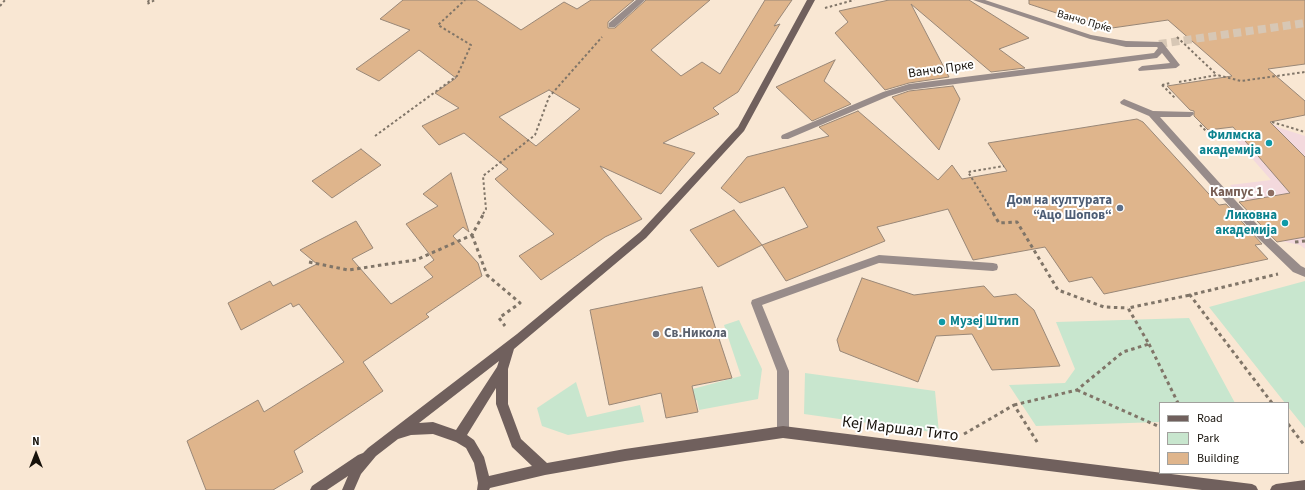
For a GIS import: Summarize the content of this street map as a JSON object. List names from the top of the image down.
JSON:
{
  "streets": {
    "main road": ["Кеј Маршал Тито"],
    "street": ["Ванчо Прќе", "Ванчо Прке"]
  },
  "crossings": [
    ["Ванчо Прќе", "Ванчо Прке"]
  ],
  "places": [
    "Филмска академија",
    "Кампус 1",
    "Дом на културата “Ацо Шопов“",
    "Ликовна академија",
    "Музеј Штип",
    "Св.Никола"
  ],
  "legend": ["Road", "Park", "Building"],
  "north": "top"
}
